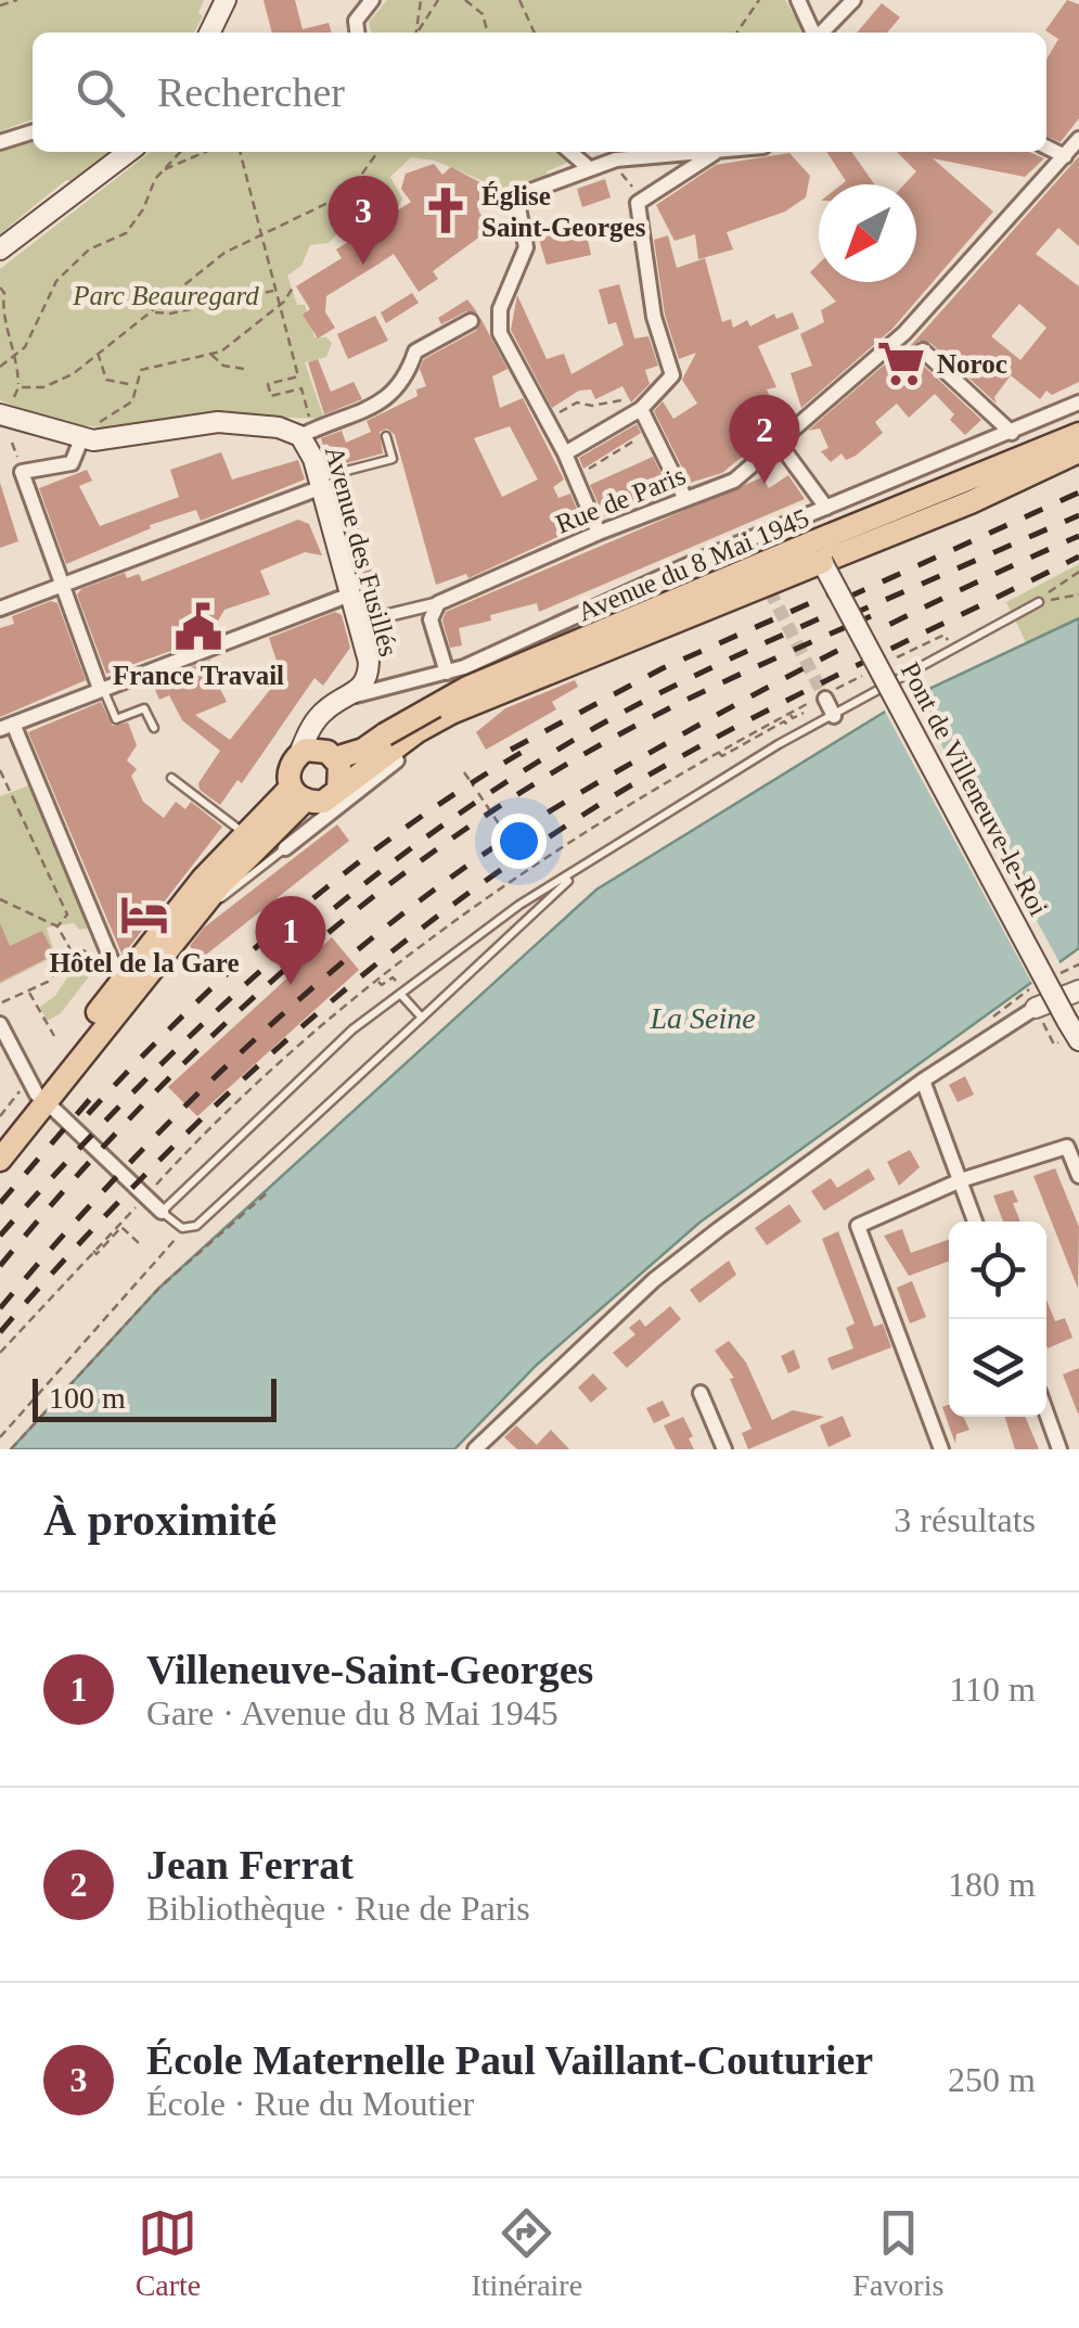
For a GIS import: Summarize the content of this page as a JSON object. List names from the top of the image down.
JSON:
{
  "streets": {
    "main road": ["Avenue des Fusillés", "Avenue du 8 Mai 1945", "Pont de Villeneuve-le-Roi"],
    "street": ["Rue de Paris"]
  },
  "crossings": [
    ["Avenue du 8 Mai 1945", "Pont de Villeneuve-le-Roi"]
  ],
  "water": ["La Seine"],
  "parks": ["Parc Beauregard"],
  "places": {
    "church": ["Église Saint-Georges"],
    "supermarket": ["Noroc"],
    "public building": ["France Travail"],
    "hotel": ["Hôtel de la Gare"]
  },
  "scale_bar": "100 m",
  "north": "bottom left",
  "page": {
    "search": "Rechercher",
    "pins": ["3", "2", "1"],
    "scale": "100 m",
    "heading": ["À proximité", "3 résultats"],
    "list": [
      {
        "mark": "1",
        "name": "Villeneuve-Saint-Georges",
        "note": "Gare · Avenue du 8 Mai 1945",
        "value": "110 m"
      },
      {
        "mark": "2",
        "name": "Jean Ferrat",
        "note": "Bibliothèque · Rue de Paris",
        "value": "180 m"
      },
      {
        "mark": "3",
        "name": "École Maternelle Paul Vaillant-Couturier",
        "note": "École · Rue du Moutier",
        "value": "250 m"
      }
    ],
    "nav": ["Carte", "Itinéraire", "Favoris"]
  }
}
